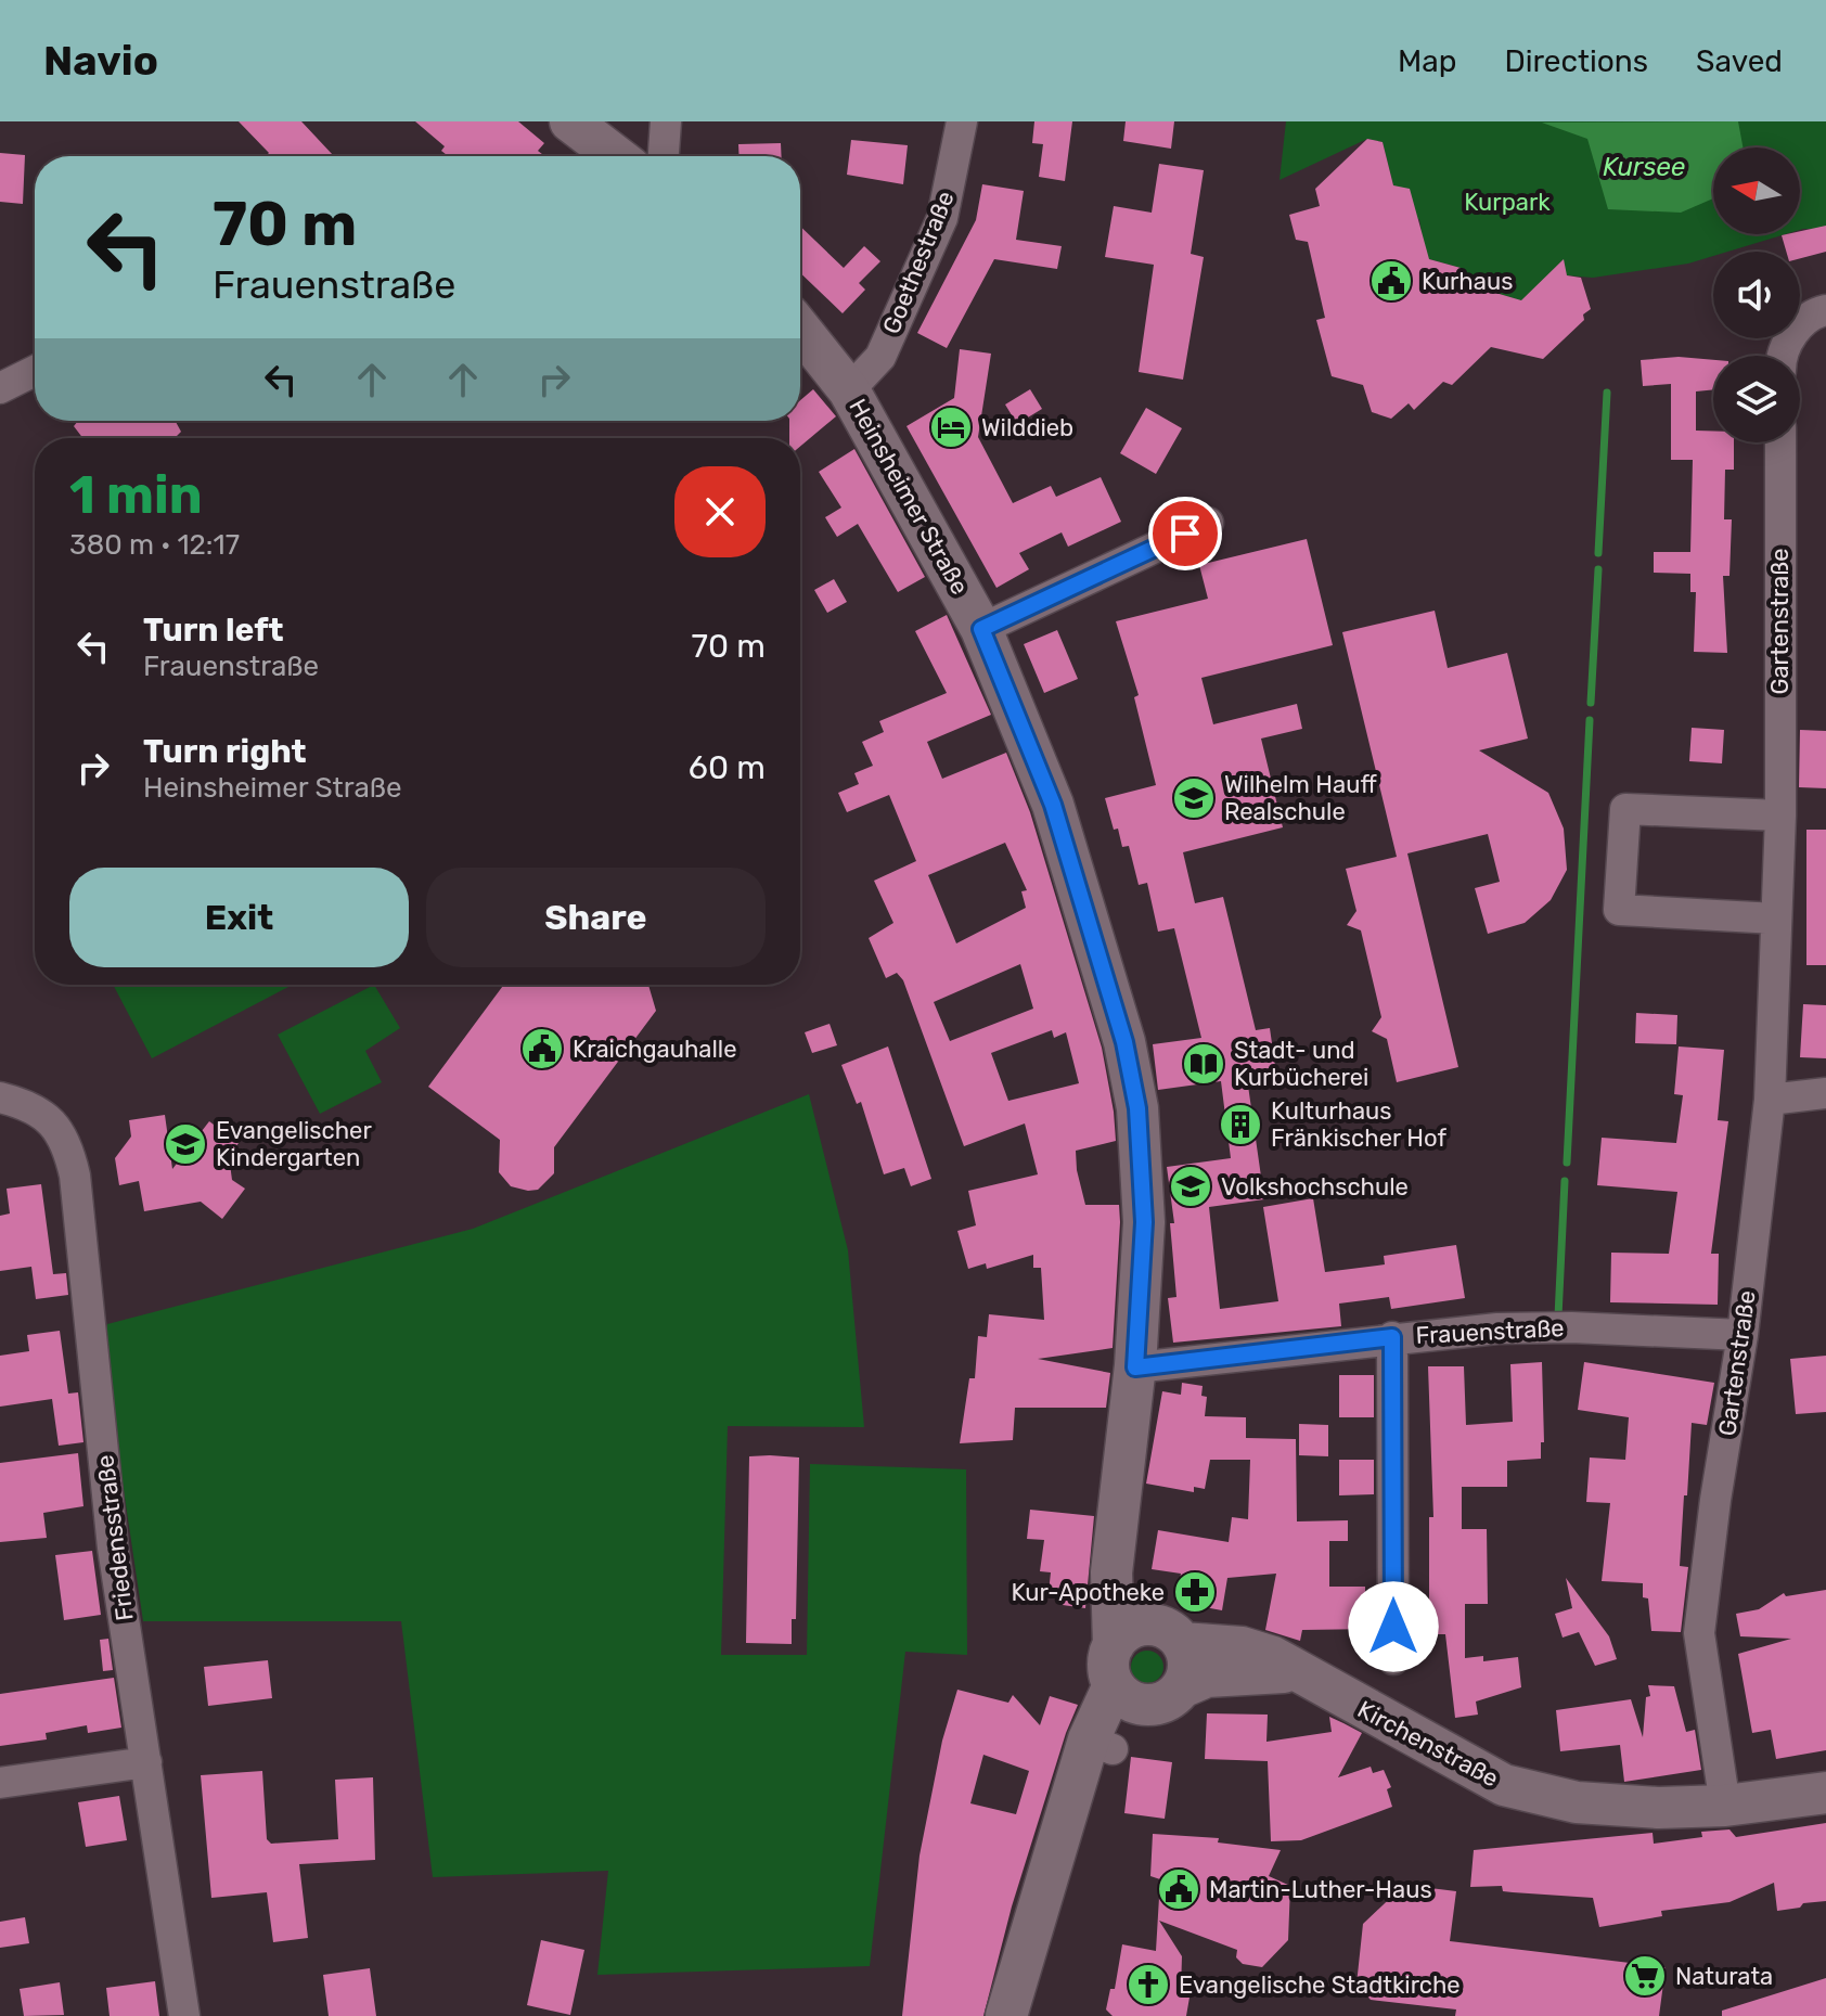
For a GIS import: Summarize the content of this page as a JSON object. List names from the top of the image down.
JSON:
{
  "streets": {
    "street": [
      "Goethestraße",
      "Heinsheimer Straße",
      "Gartenstraße",
      "Frauenstraße",
      "Friedensstraße",
      "Kirchenstraße"
    ]
  },
  "crossings": [
    ["Goethestraße", "Heinsheimer Straße"],
    ["Heinsheimer Straße", "Frauenstraße"],
    ["Heinsheimer Straße", "Kirchenstraße"],
    ["Gartenstraße", "Frauenstraße"],
    ["Gartenstraße", "Kirchenstraße"]
  ],
  "water": ["Kursee"],
  "parks": ["Kurpark"],
  "places": {
    "public building": ["Kurhaus", "Kraichgauhalle", "Martin-Luther-Haus"],
    "hotel": ["Wilddieb"],
    "school or university": ["Wilhelm Hauff Realschule", "Evangelischer Kindergarten", "Volkshochschule"],
    "library": ["Stadt- und Kurbücherei"],
    "building": ["Kulturhaus Fränkischer Hof"],
    "pharmacy": ["Kur-Apotheke"],
    "supermarket": ["Naturata"],
    "church": ["Evangelische Stadtkirche"]
  },
  "north": "left",
  "page": {
    "header": "Navio",
    "nav": ["Map", "Directions", "Saved"],
    "turn": ["70 m", "Frauenstraße"],
    "heading": ["1 min", "380 m · 12:17"],
    "list": [
      {
        "name": "Turn left",
        "note": "Frauenstraße",
        "value": "70 m"
      },
      {
        "name": "Turn right",
        "note": "Heinsheimer Straße",
        "value": "60 m"
      }
    ],
    "buttons": ["Exit", "Share"]
  }
}
